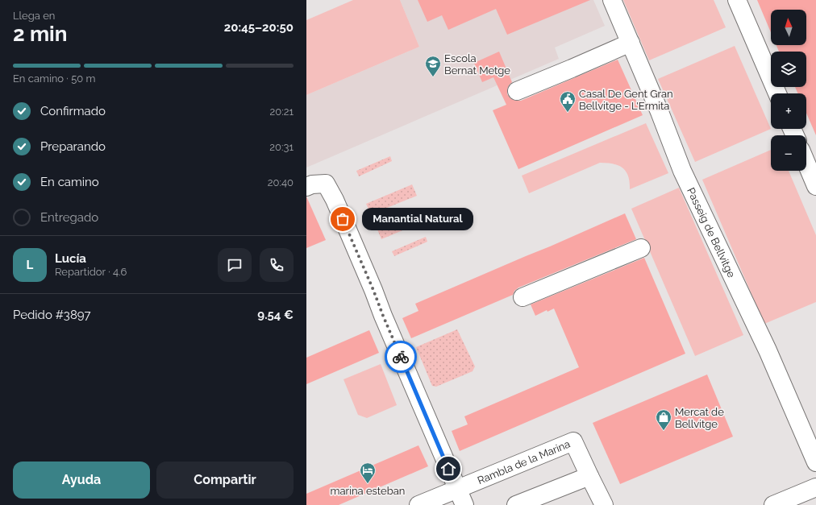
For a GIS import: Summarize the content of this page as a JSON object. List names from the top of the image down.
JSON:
{
  "streets": {
    "street": ["Passeig de Bellvitge", "Rambla de la Marina"]
  },
  "places": {
    "school or university": ["Escola Bernat Metge"],
    "public building": ["Casal De Gent Gran Bellvitge - L'Ermita"],
    "other": ["Manantial Natural"],
    "shop": ["Mercat de Bellvitge"],
    "hotel": ["marina esteban"]
  },
  "north": "top",
  "page": {
    "heading": ["2 min", "Llega en", "20:45–20:50"],
    "panel": [
      "Lucía",
      "Repartidor · 4.6",
      "Pedido #3897",
      "9.54 €"
    ],
    "map_buttons": ["+", "−"],
    "bar": "En camino · 50 m",
    "list": [
      ["Confirmado", "20:21"],
      ["Preparando", "20:31"],
      ["En camino", "20:40"],
      "Entregado"
    ],
    "bubble": "Manantial Natural",
    "round": "L",
    "buttons": ["Ayuda", "Compartir"]
  }
}
